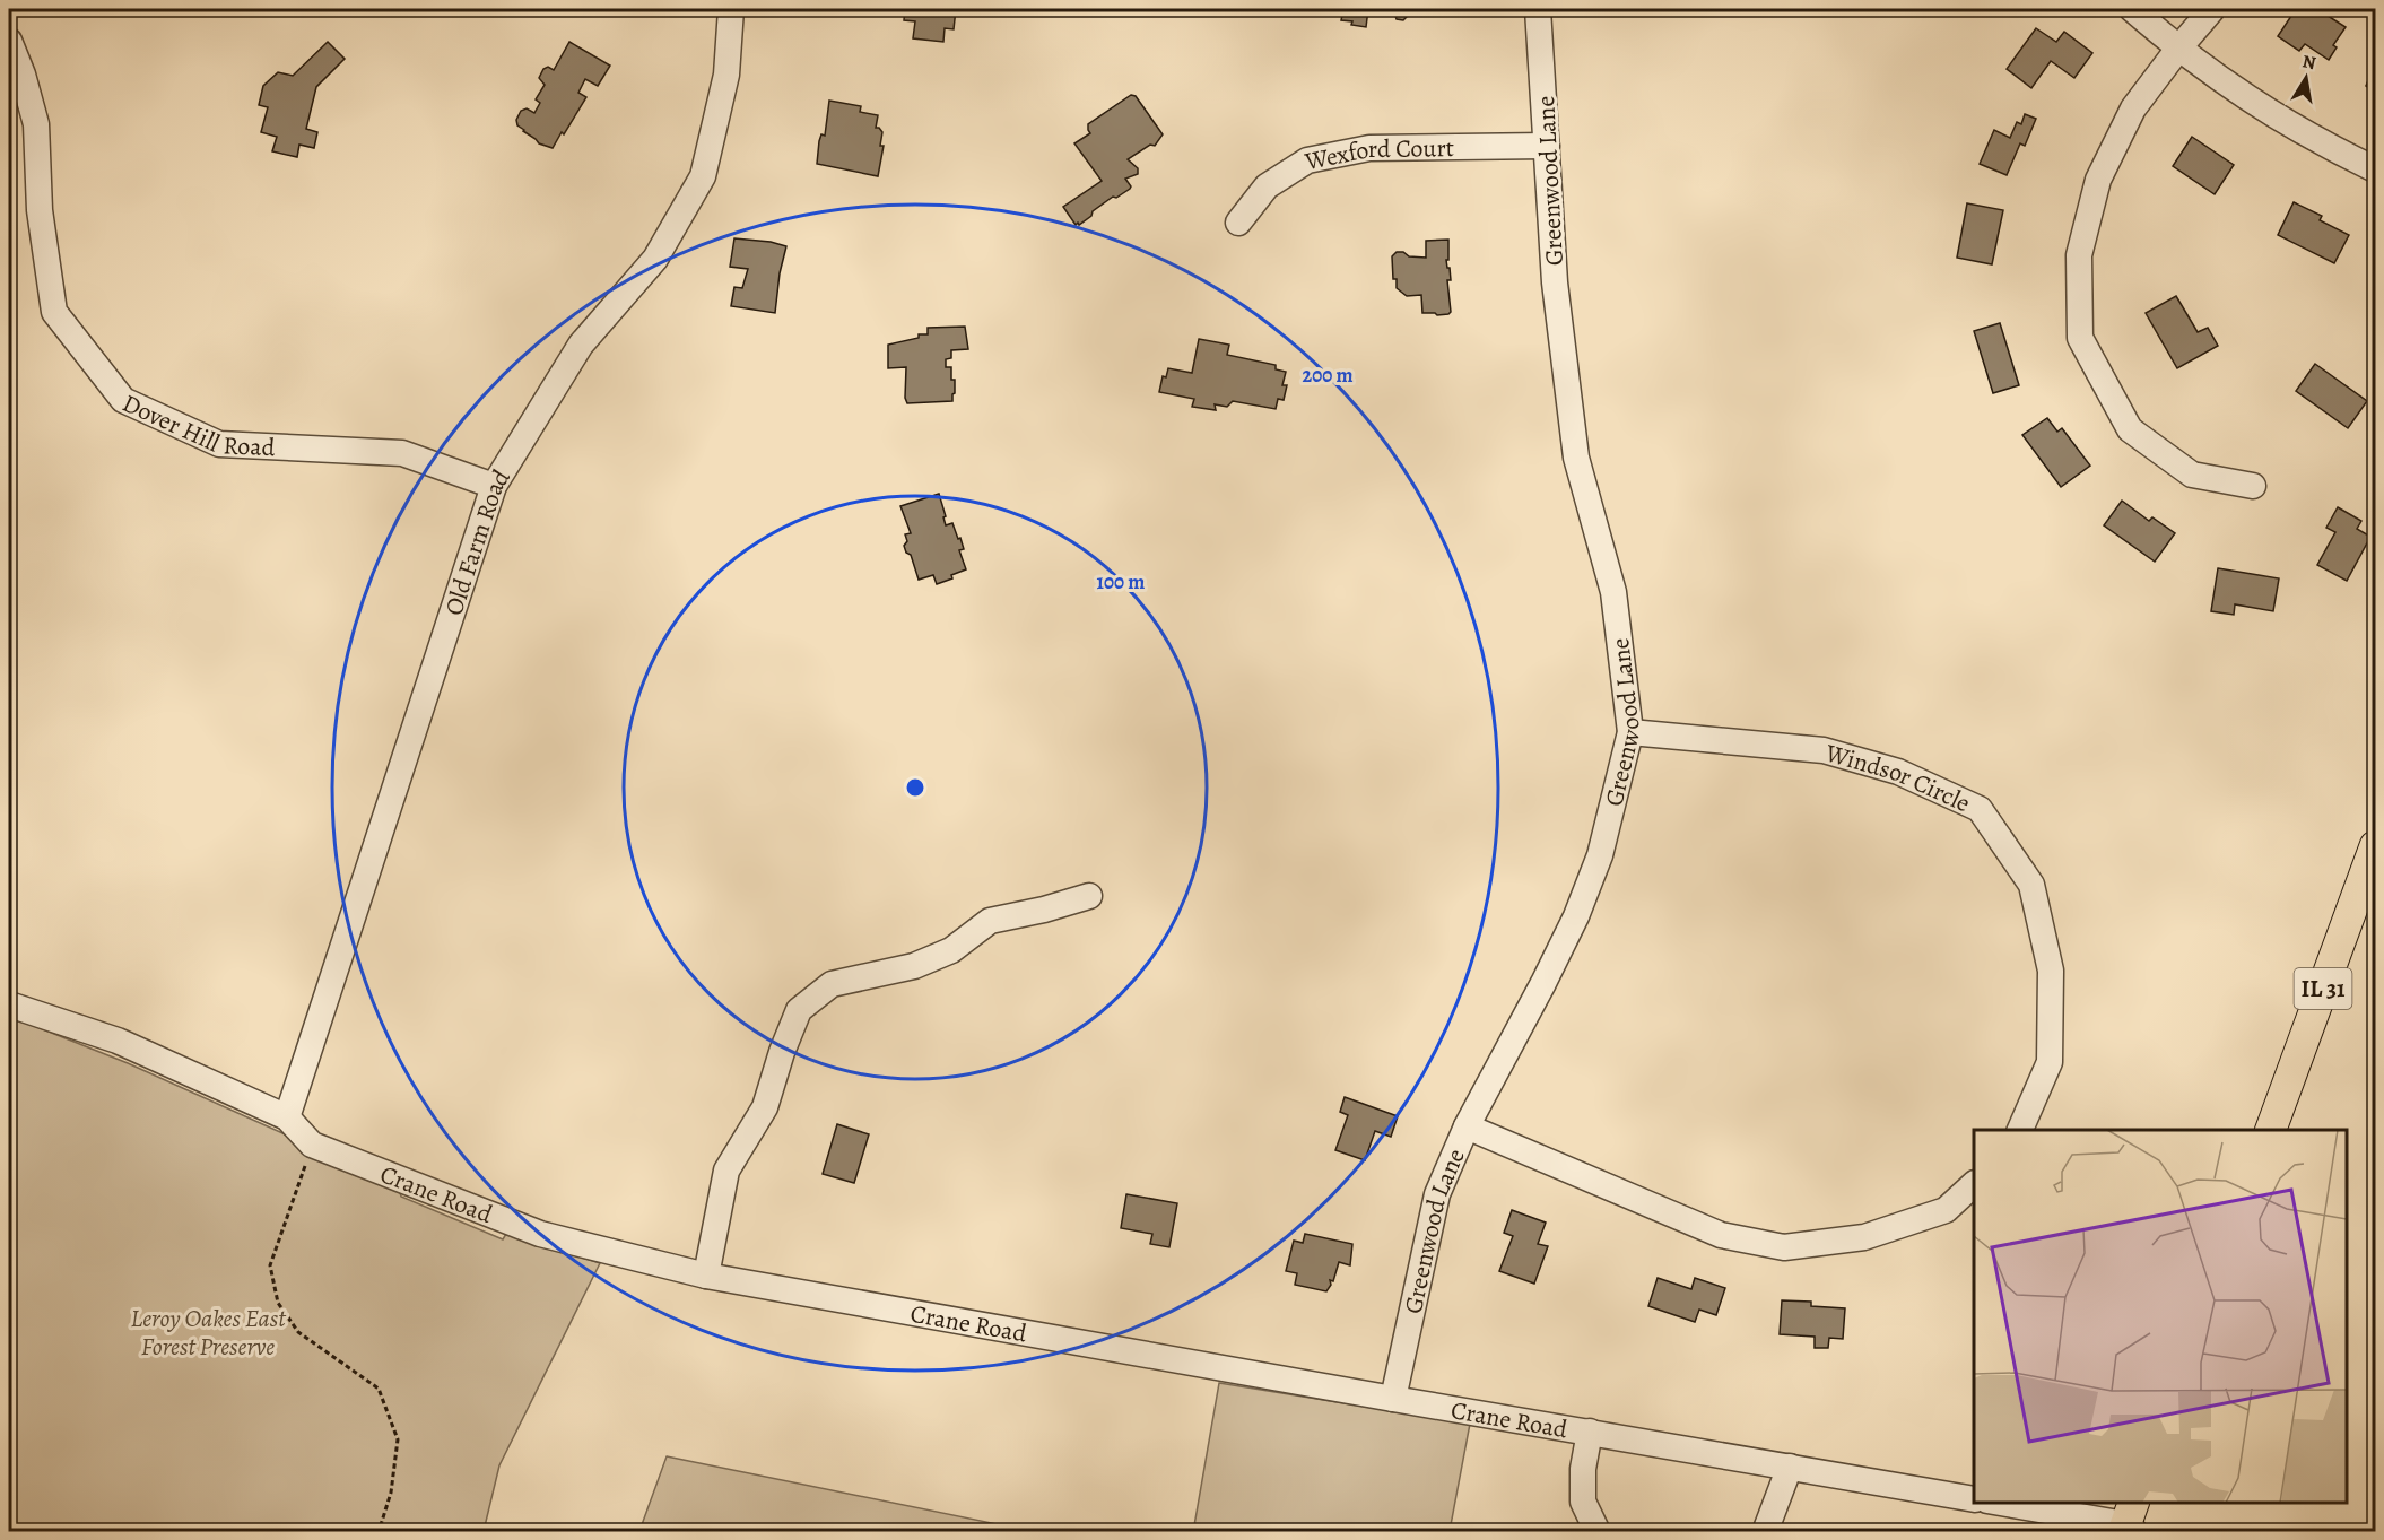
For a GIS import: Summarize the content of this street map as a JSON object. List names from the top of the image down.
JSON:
{
  "streets": {
    "main road": ["IL 31"],
    "street": [
      "Wexford Court",
      "Greenwood Lane",
      "Dover Hill Road",
      "Old Farm Road",
      "Windsor Circle",
      "Crane Road"
    ]
  },
  "crossings": [
    ["Wexford Court", "Greenwood Lane"],
    ["Greenwood Lane", "Windsor Circle"],
    ["Greenwood Lane", "Crane Road"],
    ["Dover Hill Road", "Old Farm Road"],
    ["Old Farm Road", "Crane Road"]
  ],
  "parks": ["Leroy Oakes East Forest Preserve"],
  "north": "top",
  "rings": ["200 m", "100 m"]
}
